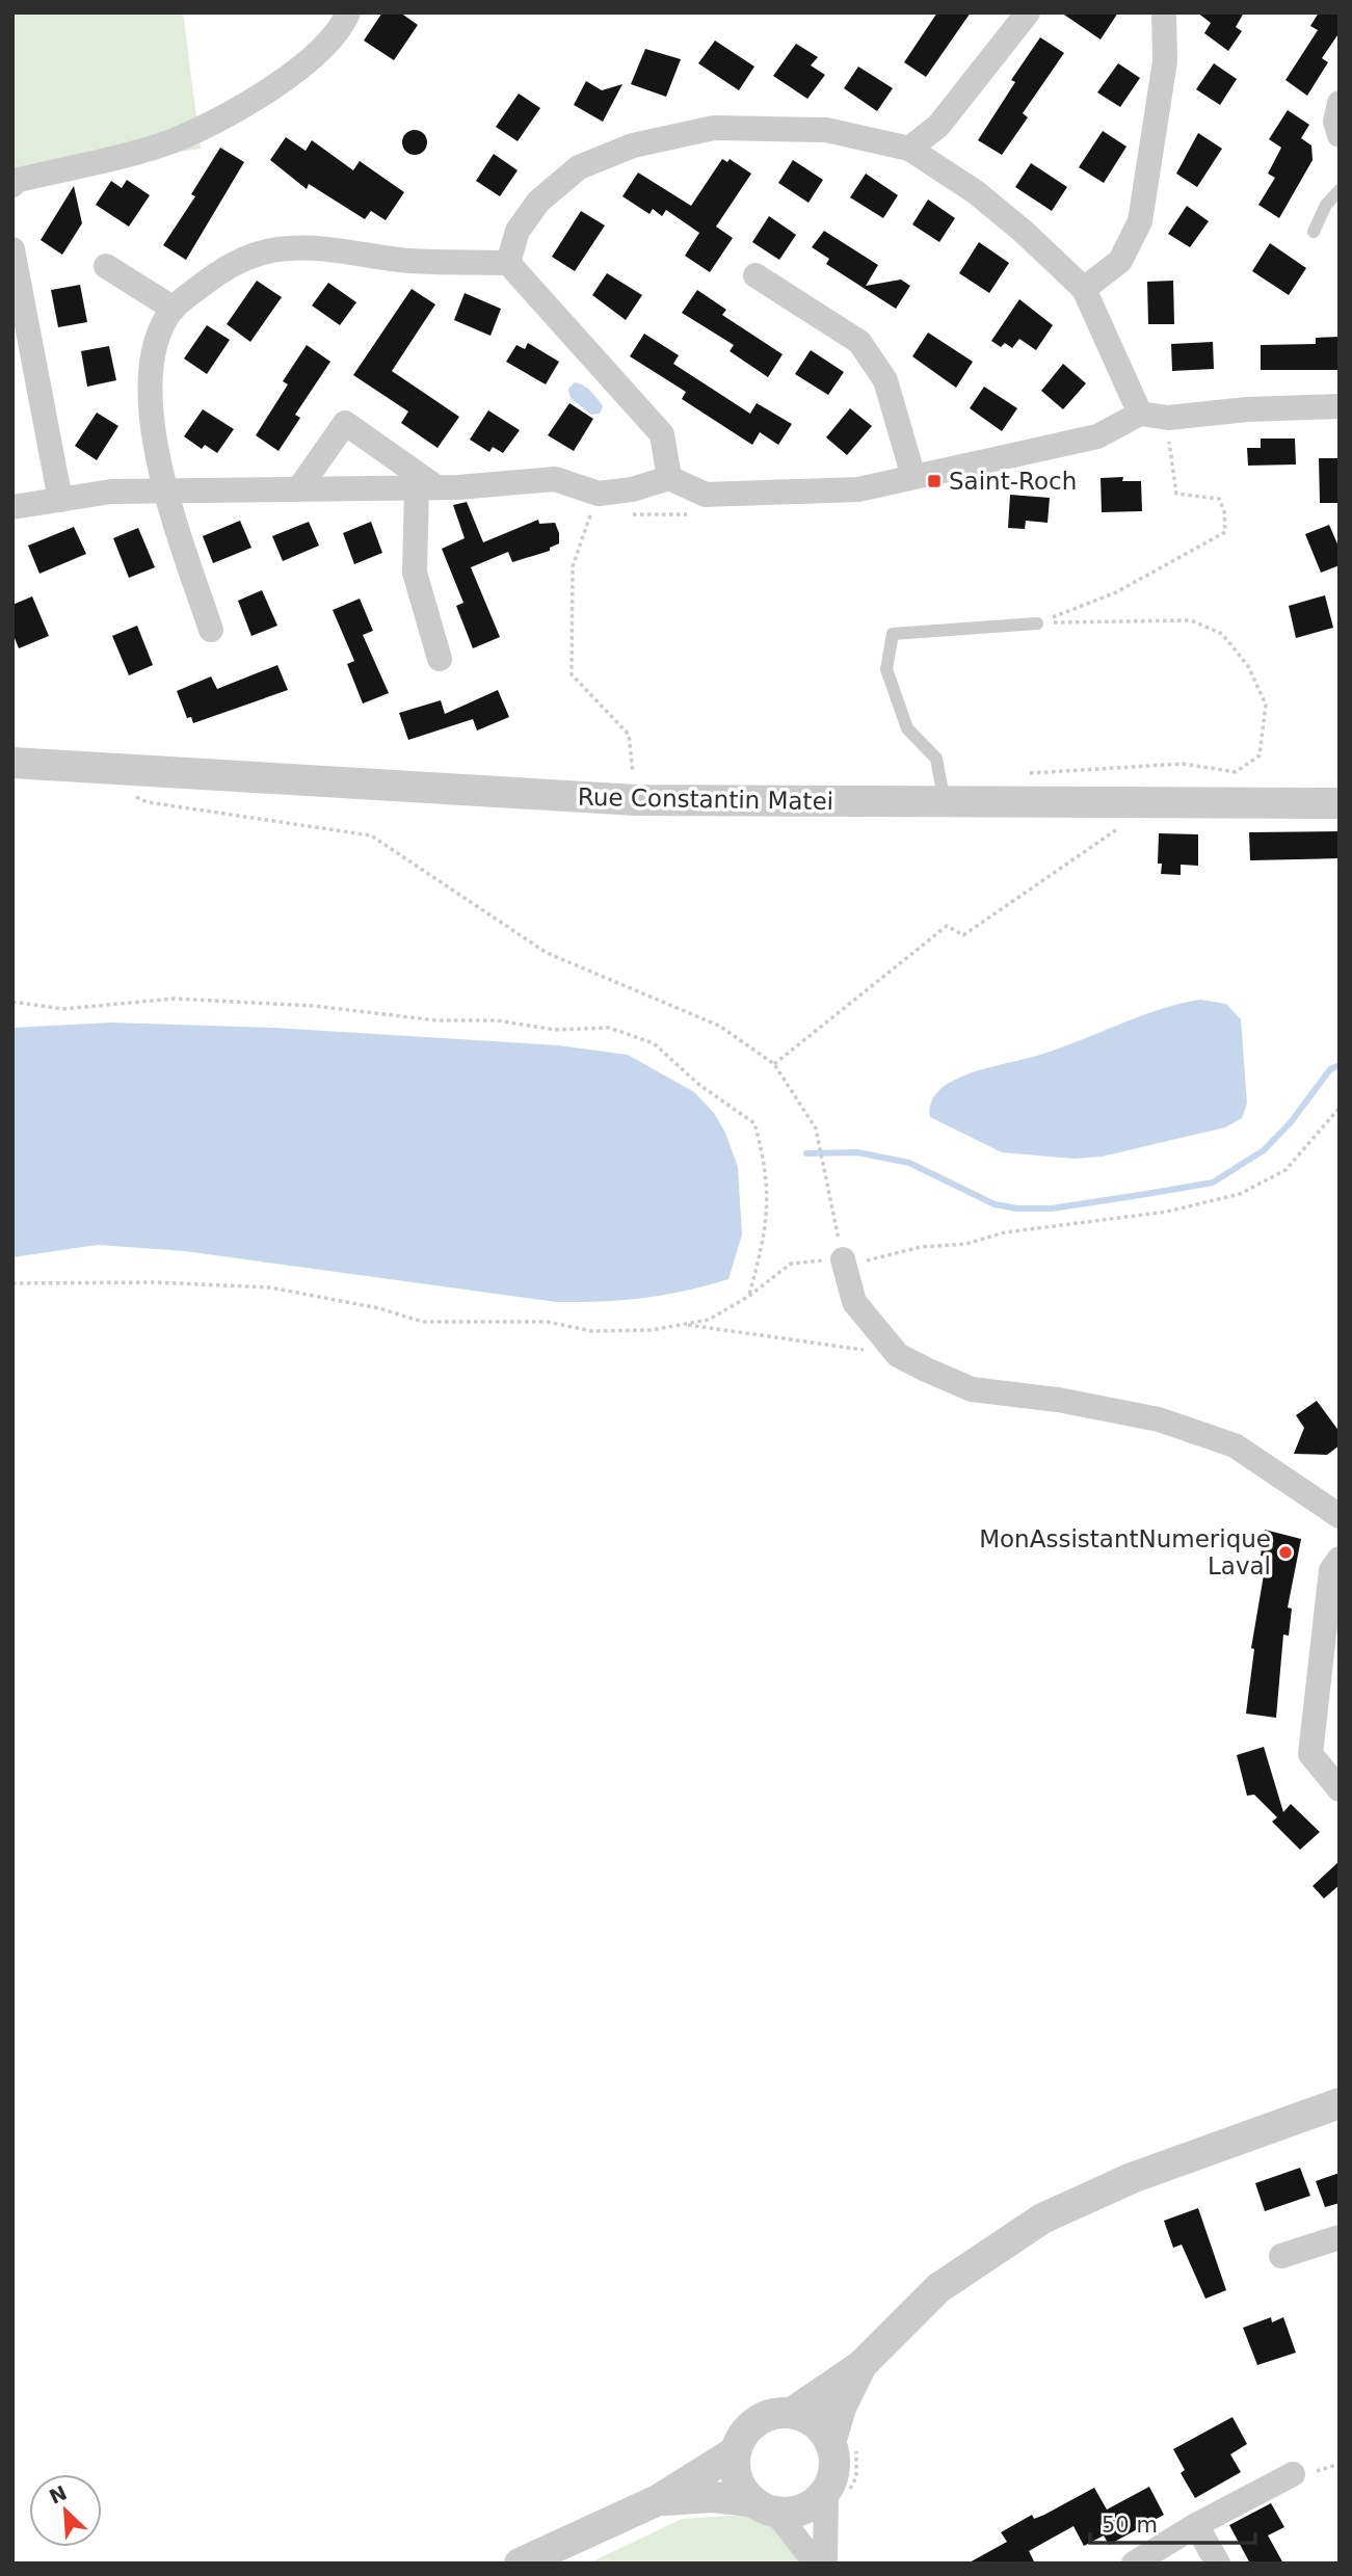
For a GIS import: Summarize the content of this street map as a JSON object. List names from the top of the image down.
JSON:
{
  "streets": {
    "street": ["Rue Constantin Matei"]
  },
  "places": {
    "transit": ["Saint-Roch"],
    "other": ["MonAssistantNumerique Laval"]
  },
  "scale_bar": "50 m",
  "north": "top left"
}
